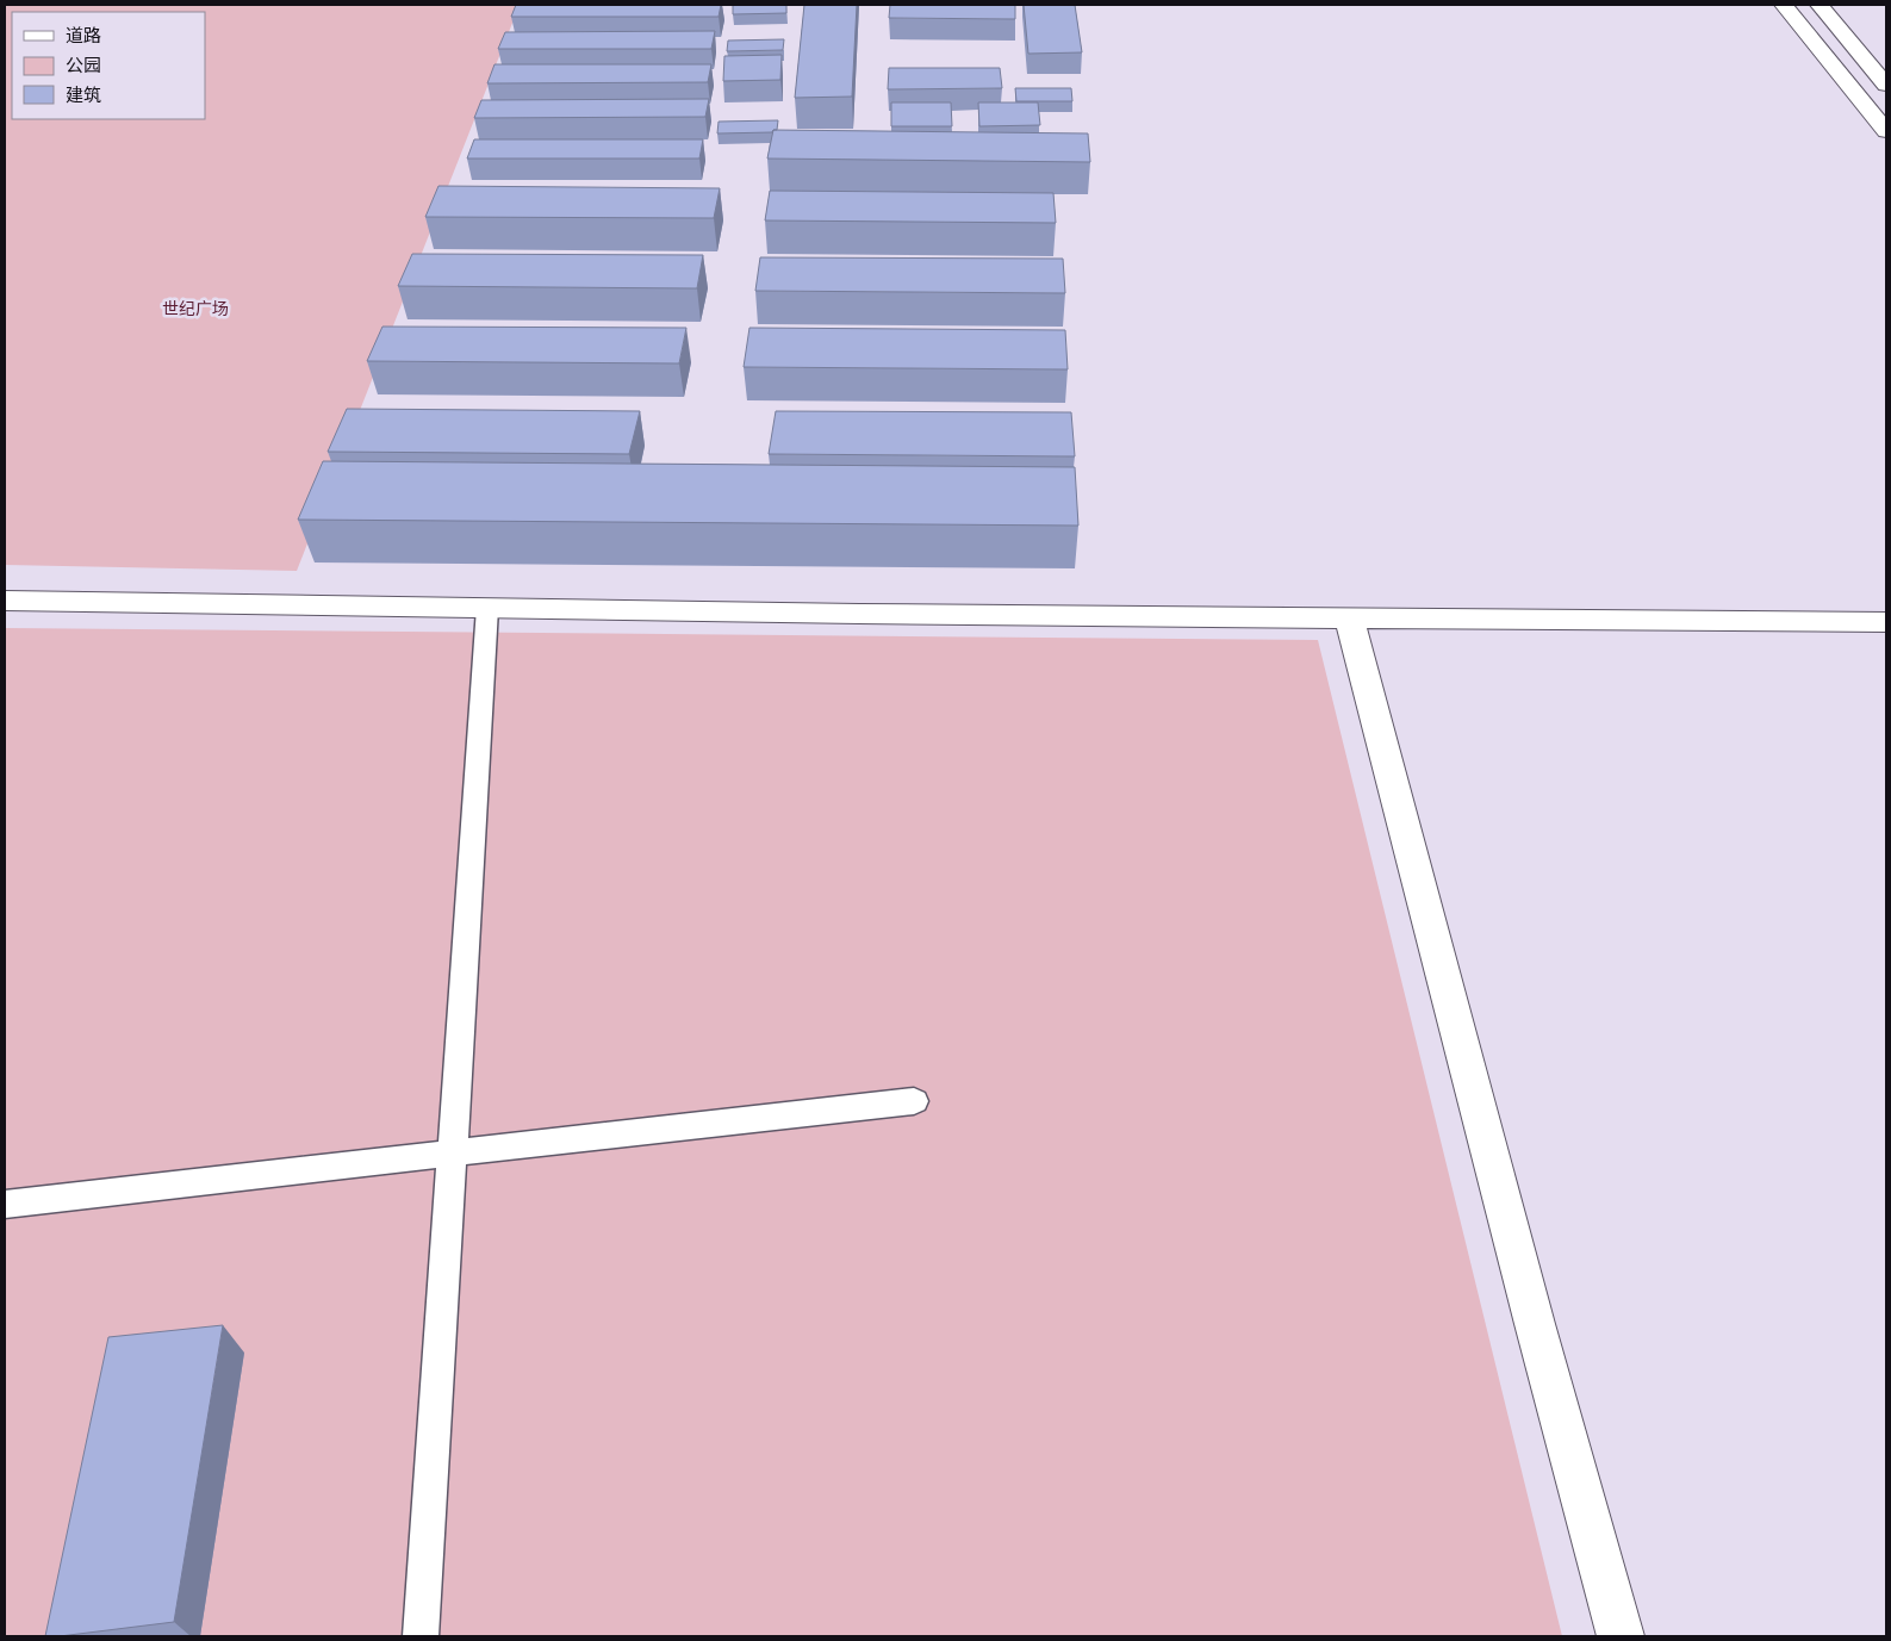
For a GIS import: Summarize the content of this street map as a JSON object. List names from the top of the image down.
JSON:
{
  "parks": ["世纪广场"],
  "legend": ["道路", "公园", "建筑"]
}
